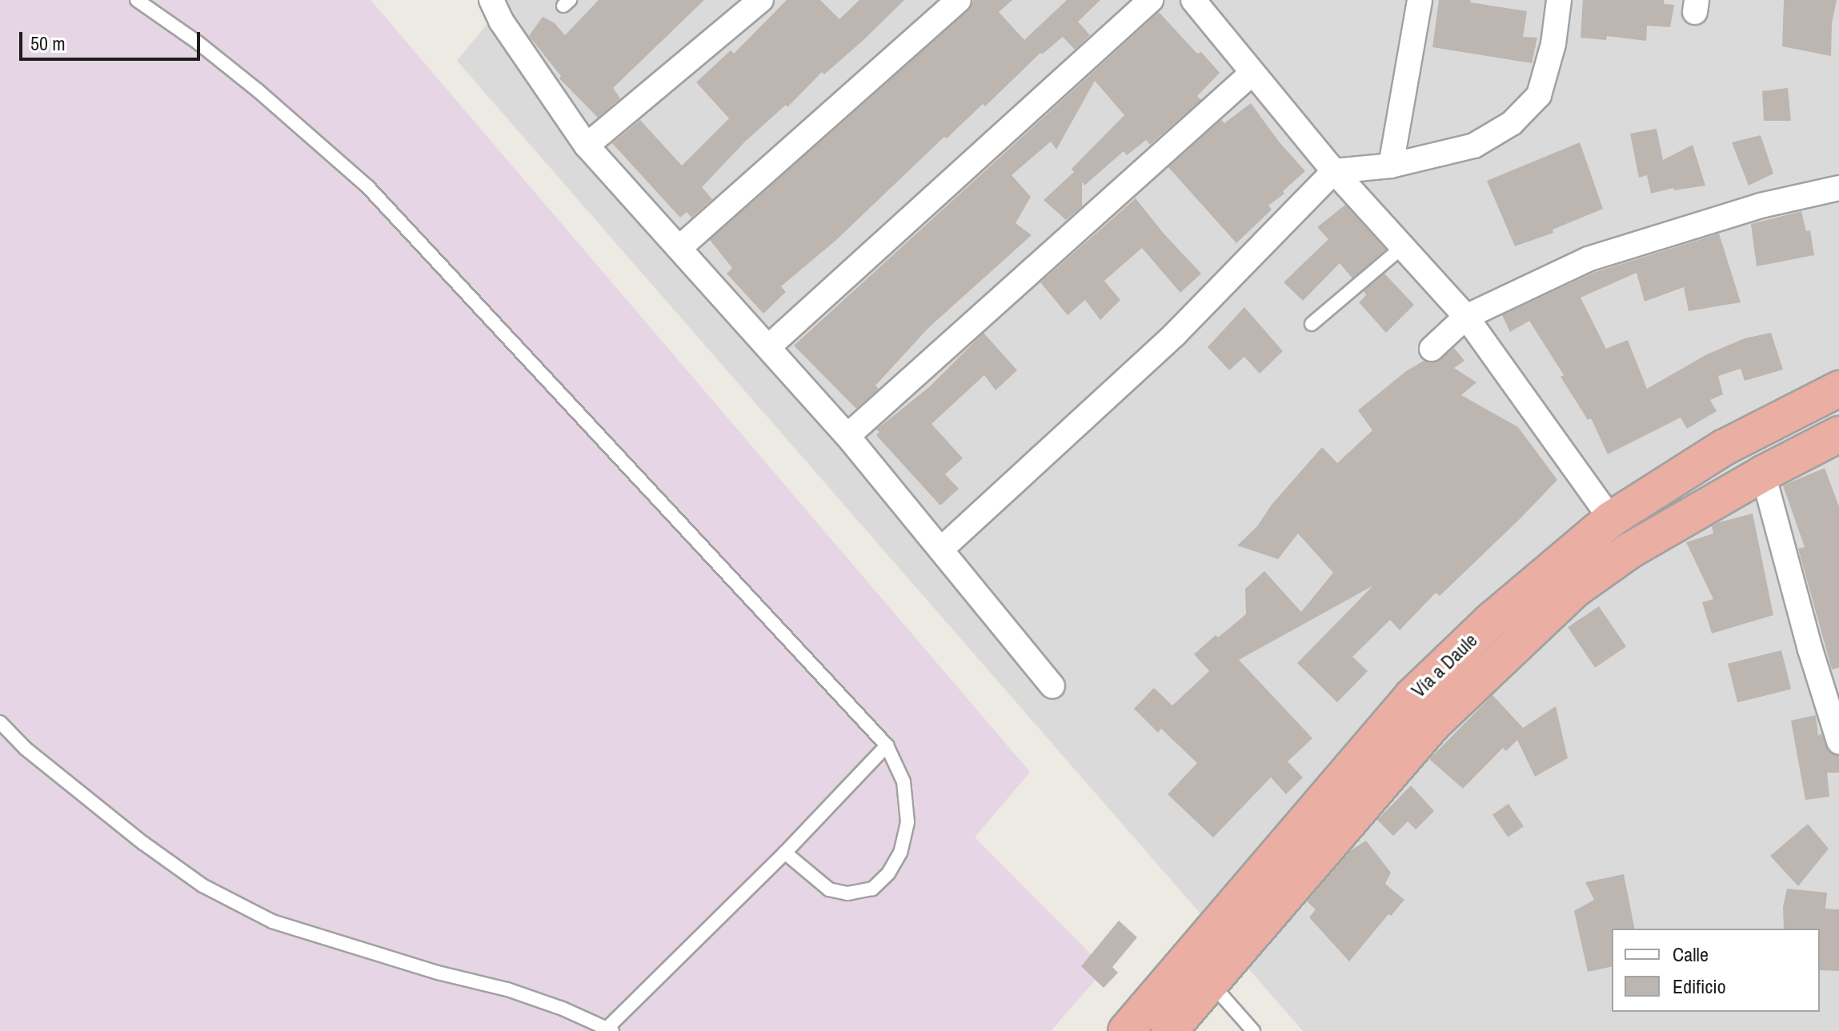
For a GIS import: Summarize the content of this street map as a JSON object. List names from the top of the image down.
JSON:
{
  "streets": {
    "highway": ["Vía a Daule"]
  },
  "legend": ["Calle", "Edificio"],
  "scale_bar": "50 m"
}
